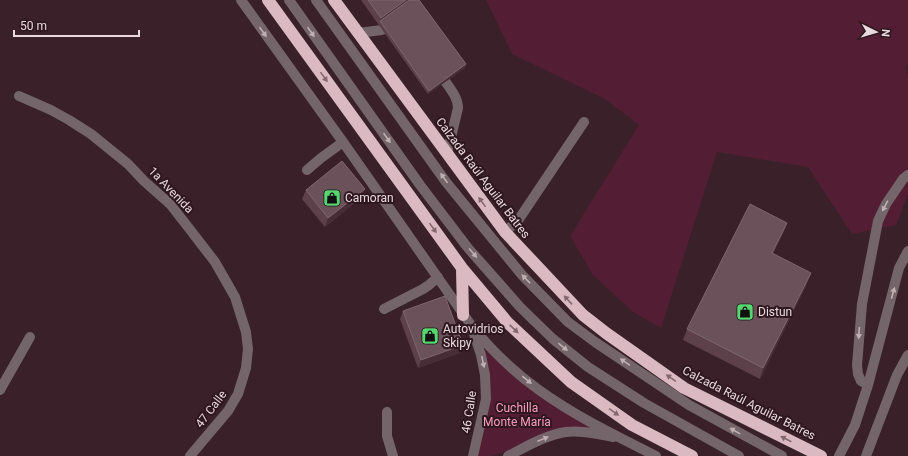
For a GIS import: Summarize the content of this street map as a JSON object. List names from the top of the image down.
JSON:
{
  "streets": {
    "highway": ["Calzada Raúl Aguilar Batres"],
    "street": ["1a Avenida", "47 Calle", "46 Calle"]
  },
  "crossings": [
    ["1a Avenida", "47 Calle"]
  ],
  "one_way": ["46 Calle"],
  "parks": ["Cuchilla Monte María"],
  "places": {
    "shop": ["Camoran", "Distun", "Autovidrios Skipy"]
  },
  "scale_bar": "50 m",
  "north": "right"
}
